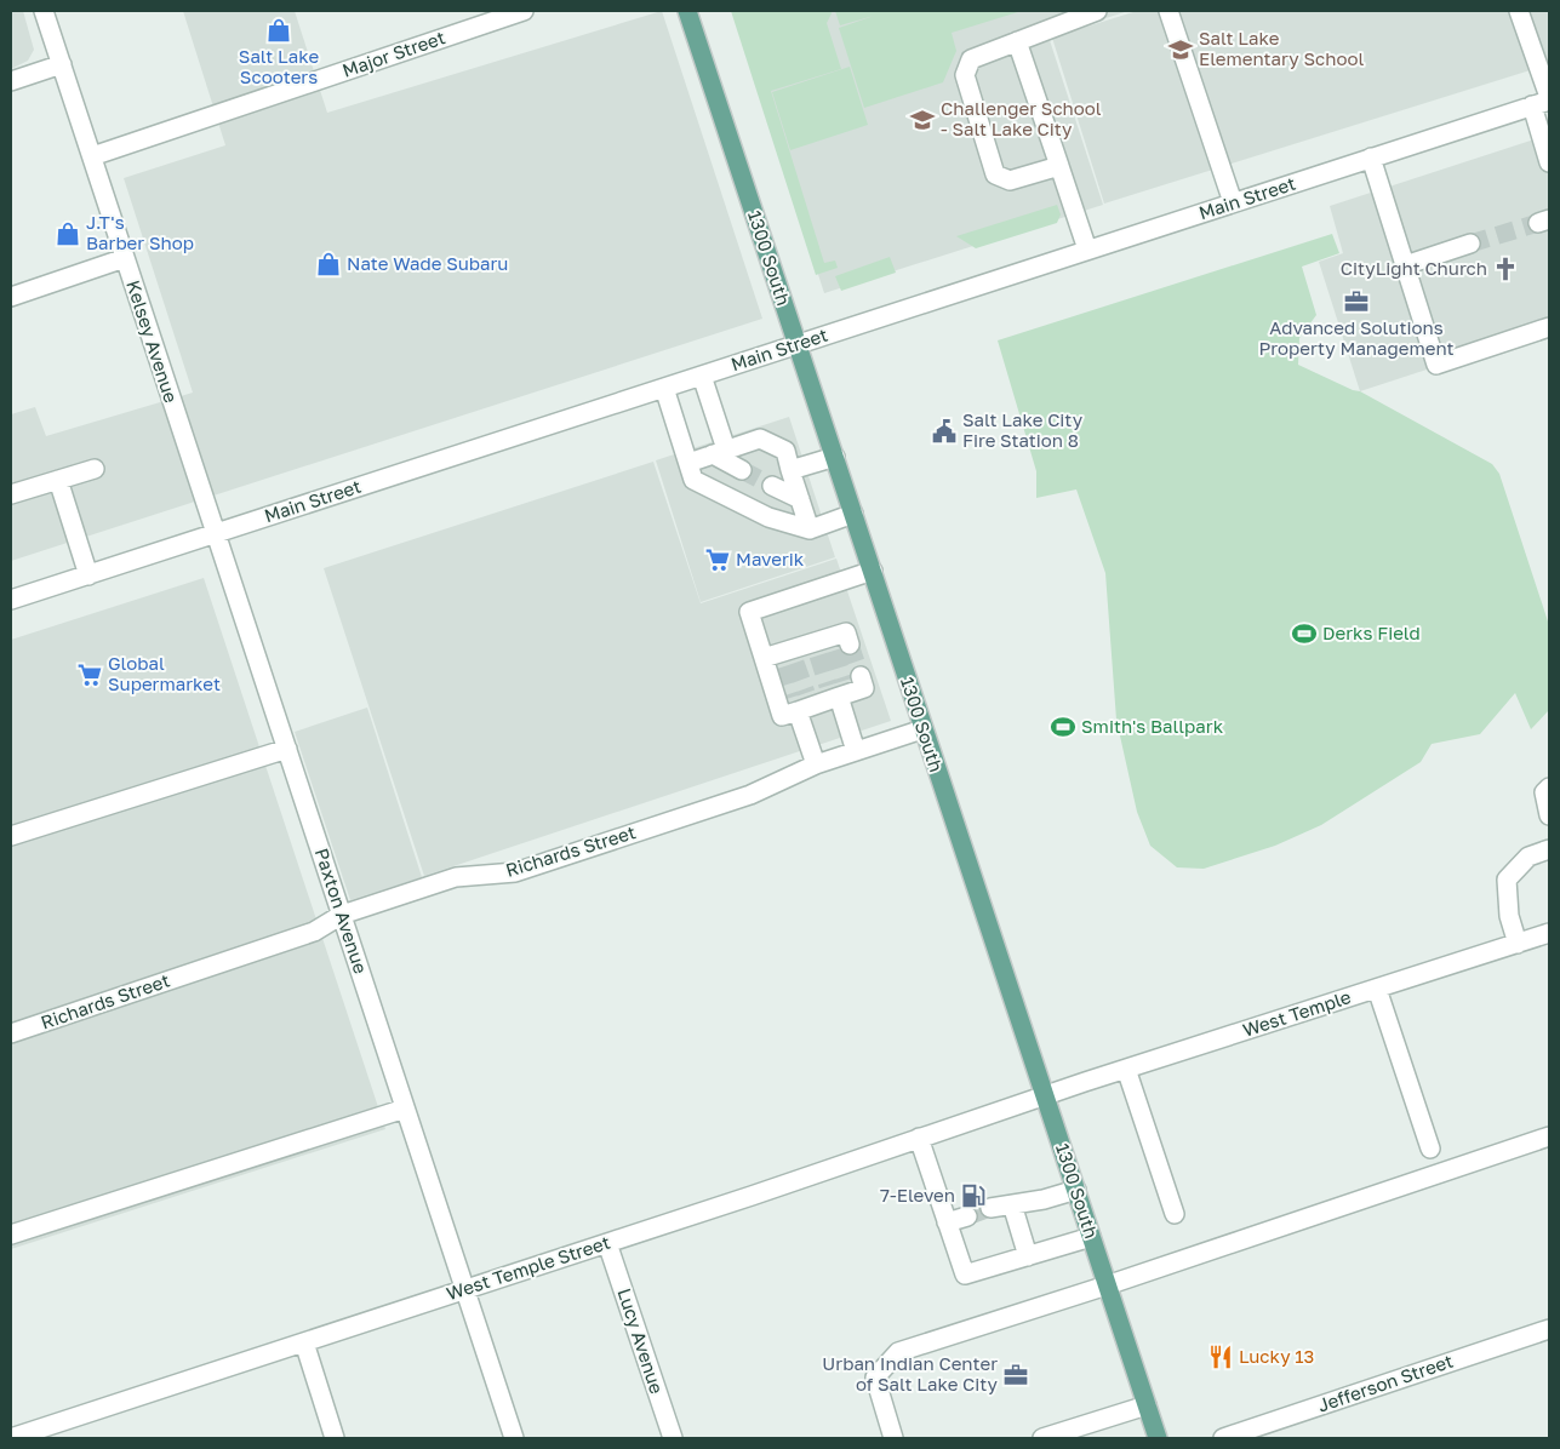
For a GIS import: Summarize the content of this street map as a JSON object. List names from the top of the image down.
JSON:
{
  "streets": {
    "main road": ["1300 South"],
    "street": [
      "Major Street",
      "Main Street",
      "Kelsey Avenue",
      "Richards Street",
      "Paxton Avenue",
      "West Temple",
      "West Temple Street",
      "Lucy Avenue",
      "Jefferson Street"
    ]
  },
  "crossings": [
    ["Major Street", "Kelsey Avenue"],
    ["Main Street", "1300 South"],
    ["Main Street", "Kelsey Avenue"],
    ["Main Street", "Paxton Avenue"],
    ["1300 South", "Richards Street"],
    ["1300 South", "West Temple"],
    ["1300 South", "West Temple Street"],
    ["Kelsey Avenue", "Paxton Avenue"],
    ["Richards Street", "Paxton Avenue"],
    ["Paxton Avenue", "West Temple Street"],
    ["West Temple", "West Temple Street"],
    ["West Temple Street", "Lucy Avenue"]
  ],
  "places": {
    "shop": ["Salt Lake Scooters", "J.T's Barber Shop", "Nate Wade Subaru"],
    "school or university": ["Salt Lake Elementary School", "Challenger School - Salt Lake City"],
    "church": ["CityLight Church"],
    "office": ["Advanced Solutions Property Management", "Urban Indian Center of Salt Lake City"],
    "public building": ["Salt Lake City Fire Station 8"],
    "supermarket": ["Maverik", "Global Supermarket"],
    "sports": ["Derks Field", "Smith's Ballpark"],
    "fuel station": ["7-Eleven"],
    "restaurant": ["Lucky 13"]
  }
}
